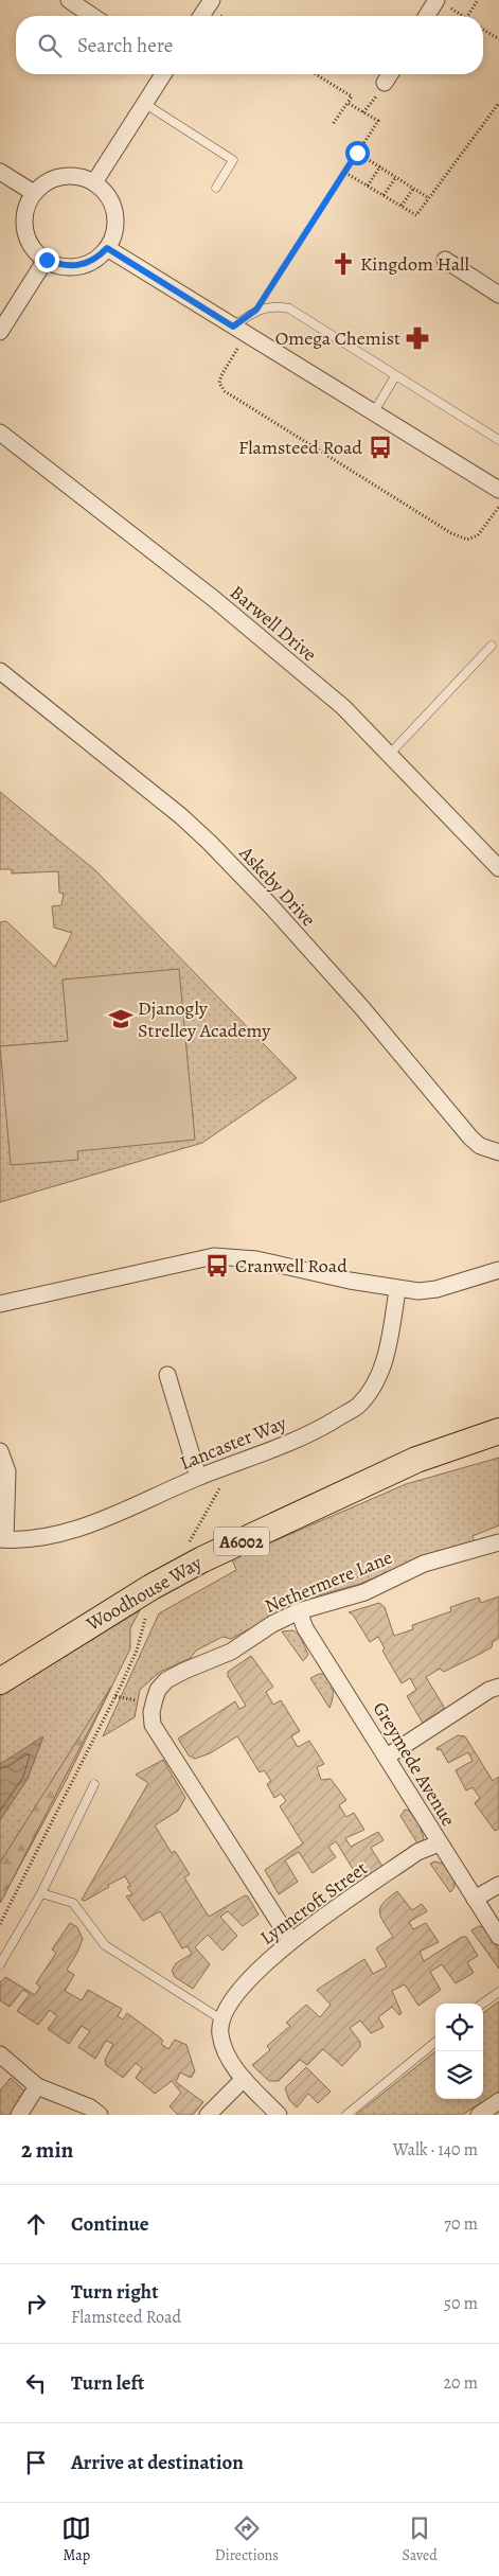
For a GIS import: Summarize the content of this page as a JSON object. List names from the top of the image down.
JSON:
{
  "streets": {
    "main road": ["A6002", "Woodhouse Way"],
    "street": [
      "Barwell Drive",
      "Askeby Drive",
      "Lancaster Way",
      "Nethermere Lane",
      "Greymede Avenue",
      "Lynncroft Street"
    ]
  },
  "crossings": [
    ["Nethermere Lane", "Greymede Avenue"],
    ["Nethermere Lane", "Lynncroft Street"],
    ["Greymede Avenue", "Lynncroft Street"]
  ],
  "places": {
    "church": ["Kingdom Hall"],
    "pharmacy": ["Omega Chemist"],
    "bus stop": ["Flamsteed Road", "Cranwell Road"],
    "school or university": ["Djanogly Strelley Academy"]
  },
  "page": {
    "search": "Search here",
    "heading": ["2 min", "Walk · 140 m"],
    "list": [
      ["Continue", "70 m"],
      ["Turn right", "Flamsteed Road", "50 m"],
      ["Turn left", "20 m"],
      "Arrive at destination"
    ],
    "nav": ["Map", "Directions", "Saved"]
  }
}
